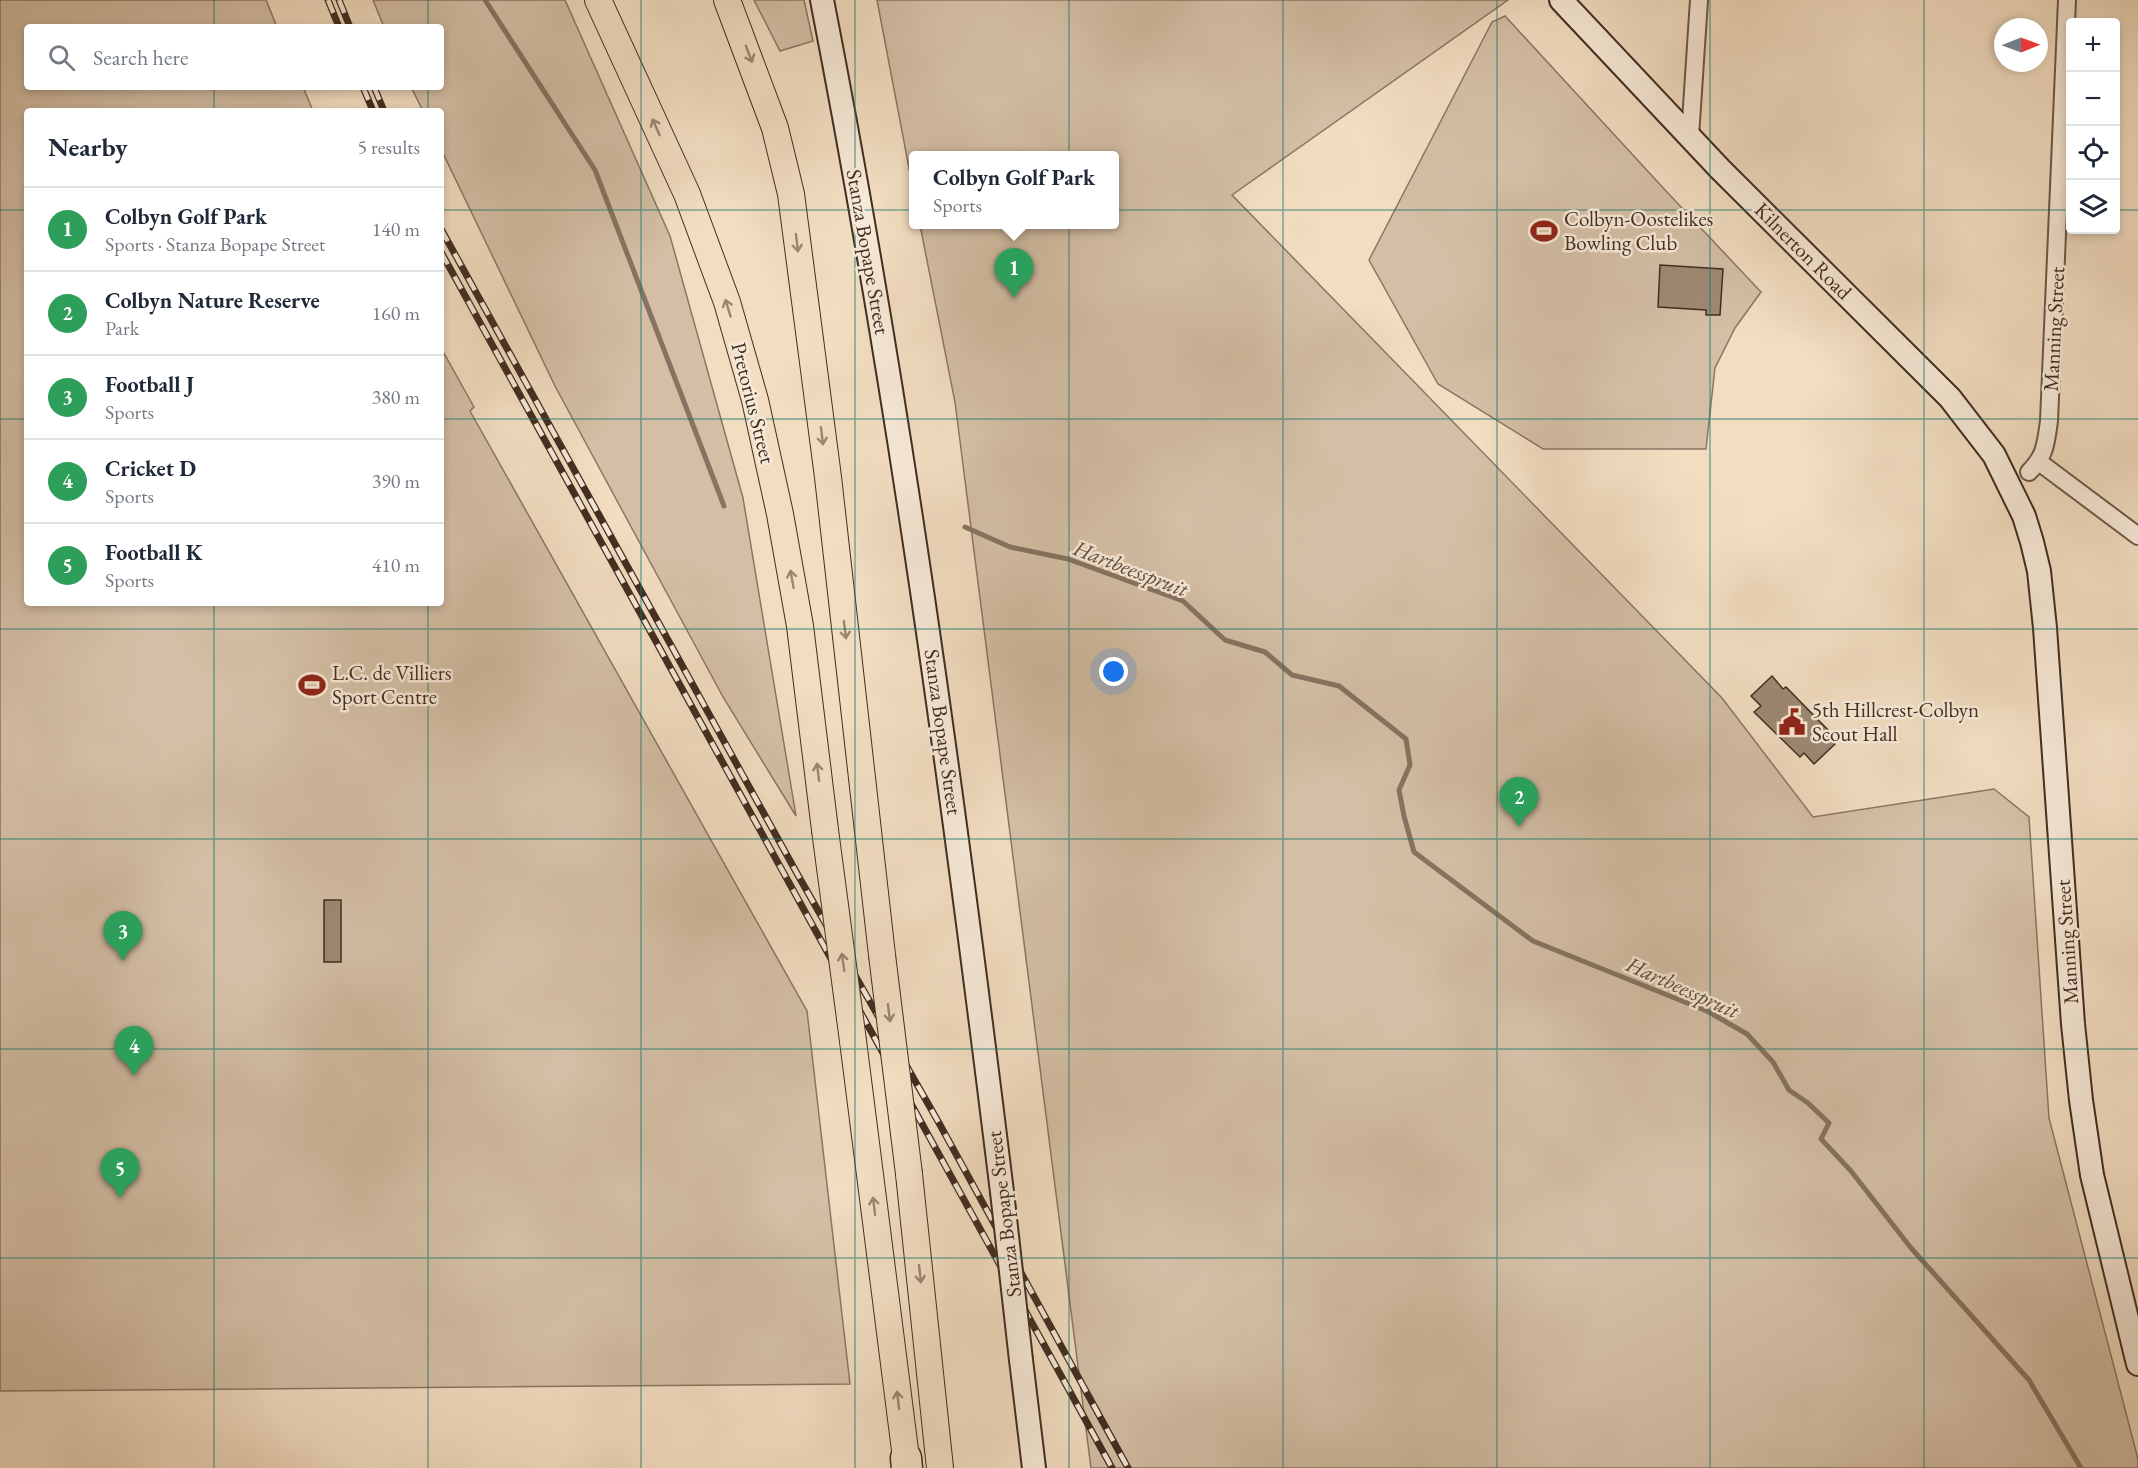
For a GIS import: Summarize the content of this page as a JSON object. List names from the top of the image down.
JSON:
{
  "streets": {
    "main road": ["Pretorius Street"],
    "street": ["Kilnerton Road", "Stanza Bopape Street", "Manning Street"]
  },
  "crossings": [
    ["Kilnerton Road", "Manning Street"]
  ],
  "water": ["Hartbeesspruit"],
  "places": {
    "sports": ["Colbyn-Oostelikes Bowling Club", "L.C. de Villiers Sport Centre"],
    "public building": ["5th Hillcrest-Colbyn Scout Hall"]
  },
  "north": "right",
  "page": {
    "map_buttons": ["+", "−"],
    "search": "Search here",
    "heading": ["Nearby", "5 results"],
    "popup": ["Colbyn Golf Park", "Sports"],
    "list": [
      {
        "mark": "1",
        "name": "Colbyn Golf Park",
        "note": "Sports · Stanza Bopape Street",
        "value": "140 m"
      },
      {
        "mark": "2",
        "name": "Colbyn Nature Reserve",
        "note": "Park",
        "value": "160 m"
      },
      {
        "mark": "3",
        "name": "Football J",
        "note": "Sports",
        "value": "380 m"
      },
      {
        "mark": "4",
        "name": "Cricket D",
        "note": "Sports",
        "value": "390 m"
      },
      {
        "mark": "5",
        "name": "Football K",
        "note": "Sports",
        "value": "410 m"
      }
    ],
    "pins": [
      "1",
      "2",
      "3",
      "4",
      "5"
    ]
  }
}
